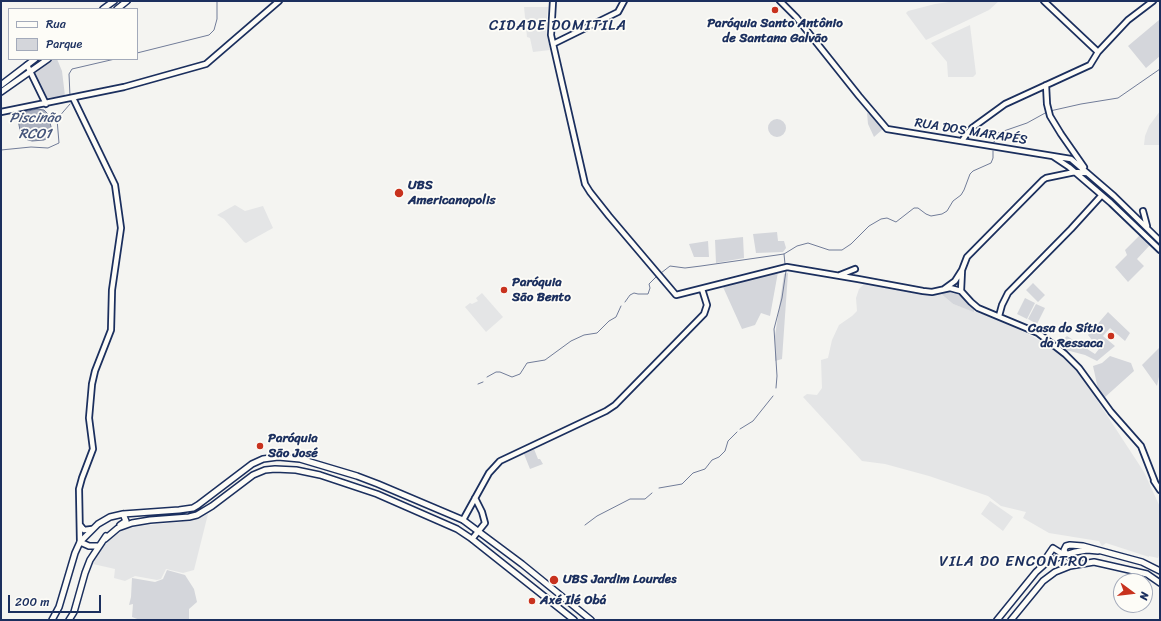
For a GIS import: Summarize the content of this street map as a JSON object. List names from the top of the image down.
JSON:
{
  "streets": {
    "street": ["RUA DOS MARAPÉS"]
  },
  "districts": ["CIDADE DOMITILA", "VILA DO ENCONTRO"],
  "water": ["Piscinão RCO1"],
  "places": [
    "Paróquia Santo Antônio de Santana Galvão",
    "UBS Americanopolis",
    "Paróquia São Bento",
    "Casa do Sítio da Ressaca",
    "Paróquia São José",
    "UBS Jardim Lourdes",
    "Axé Ilé Obá"
  ],
  "legend": ["Rua", "Parque"],
  "scale_bar": "200 m",
  "north": "right"
}
